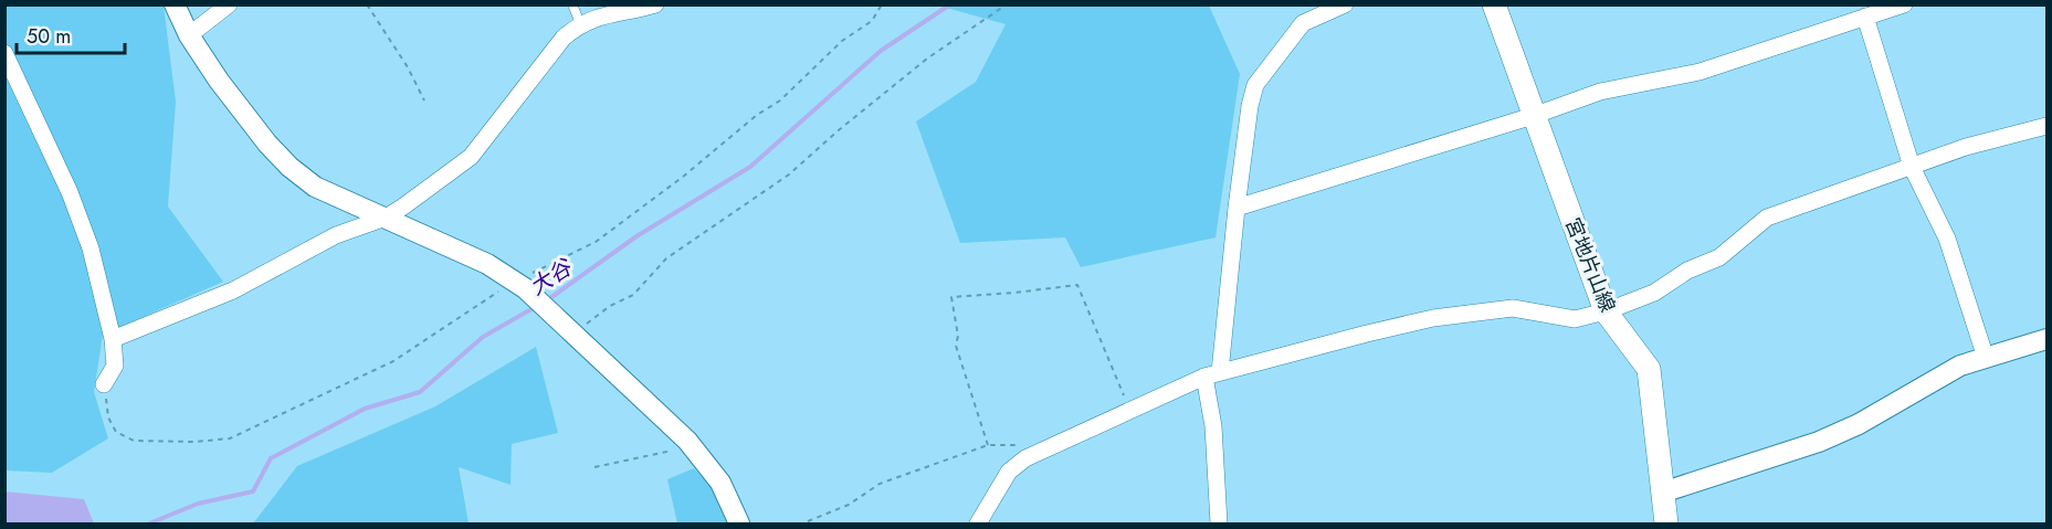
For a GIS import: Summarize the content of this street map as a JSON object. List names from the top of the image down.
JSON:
{
  "streets": {
    "main road": ["宮地片山線"]
  },
  "water": ["大谷"],
  "scale_bar": "50 m"
}
